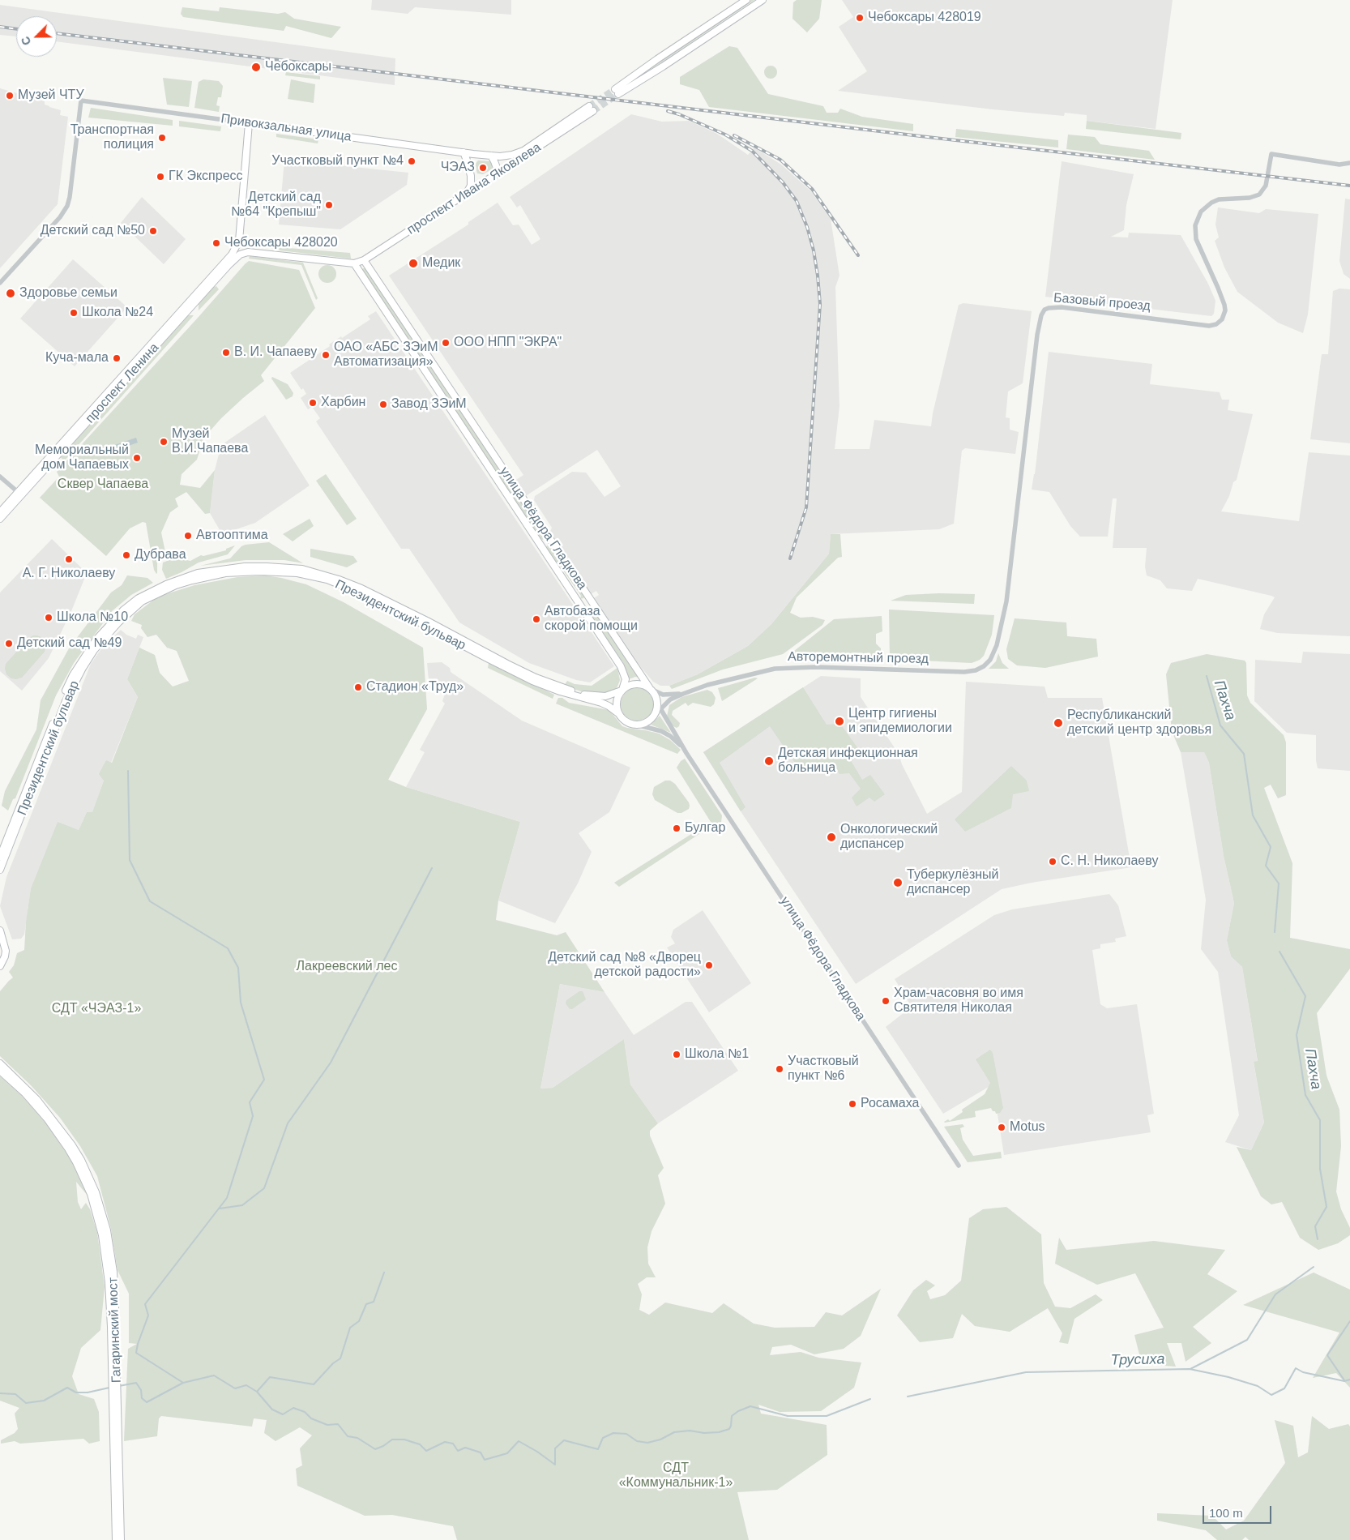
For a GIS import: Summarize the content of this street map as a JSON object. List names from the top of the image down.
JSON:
{
  "streets": {
    "main road": [
      "Привокзальная улица",
      "проспект Ивана Яковлева",
      "проспект Ленина",
      "улица Фёдора Гладкова",
      "Президентский бульвар",
      "Гагаринский мост"
    ],
    "street": ["Базовый проезд", "Авторемонтный проезд"]
  },
  "crossings": [
    ["Привокзальная улица", "проспект Ивана Яковлева"],
    ["Привокзальная улица", "проспект Ленина"],
    ["проспект Ивана Яковлева", "улица Фёдора Гладкова"],
    ["Базовый проезд", "Авторемонтный проезд"],
    ["улица Фёдора Гладкова", "Президентский бульвар"],
    ["улица Фёдора Гладкова", "Авторемонтный проезд"],
    ["Президентский бульвар", "Авторемонтный проезд"]
  ],
  "water": ["Пахча", "Трусиха"],
  "parks": [
    "Сквер Чапаева",
    "Лакреевский лес",
    "СДТ «ЧЭАЗ-1»",
    "СДТ «Коммунальник-1»"
  ],
  "places": [
    "Чебоксары 428019",
    "Чебоксары",
    "Музей ЧТУ",
    "Транспортная полиция",
    "Участковый пункт №4",
    "ЧЭАЗ",
    "ГК Экспресс",
    "Детский сад №64 \"Крепыш\"",
    "Детский сад №50",
    "Чебоксары 428020",
    "Медик",
    "Здоровье семьи",
    "Школа №24",
    "ООО НПП \"ЭКРА\"",
    "В. И. Чапаеву",
    "ОАО «АБС ЗЭиМ Автоматизация»",
    "Куча-мала",
    "Харбин",
    "Завод ЗЭиМ",
    "Музей В.И.Чапаева",
    "Мемориальный дом Чапаевых",
    "Автооптима",
    "Дубрава",
    "А. Г. Николаеву",
    "Школа №10",
    "Автобаза скорой помощи",
    "Детский сад №49",
    "Стадион «Труд»",
    "Центр гигиены и эпидемиологии",
    "Республиканский детский центр здоровья",
    "Детская инфекционная больница",
    "Булгар",
    "Онкологический диспансер",
    "С. Н. Николаеву",
    "Туберкулёзный диспансер",
    "Детский сад №8 «Дворец детской радости»",
    "Храм-часовня во имя Святителя Николая",
    "Школа №1",
    "Участковый пункт №6",
    "Росамаха",
    "Motus"
  ],
  "scale_bar": "100 m",
  "north": "bottom left"
}
